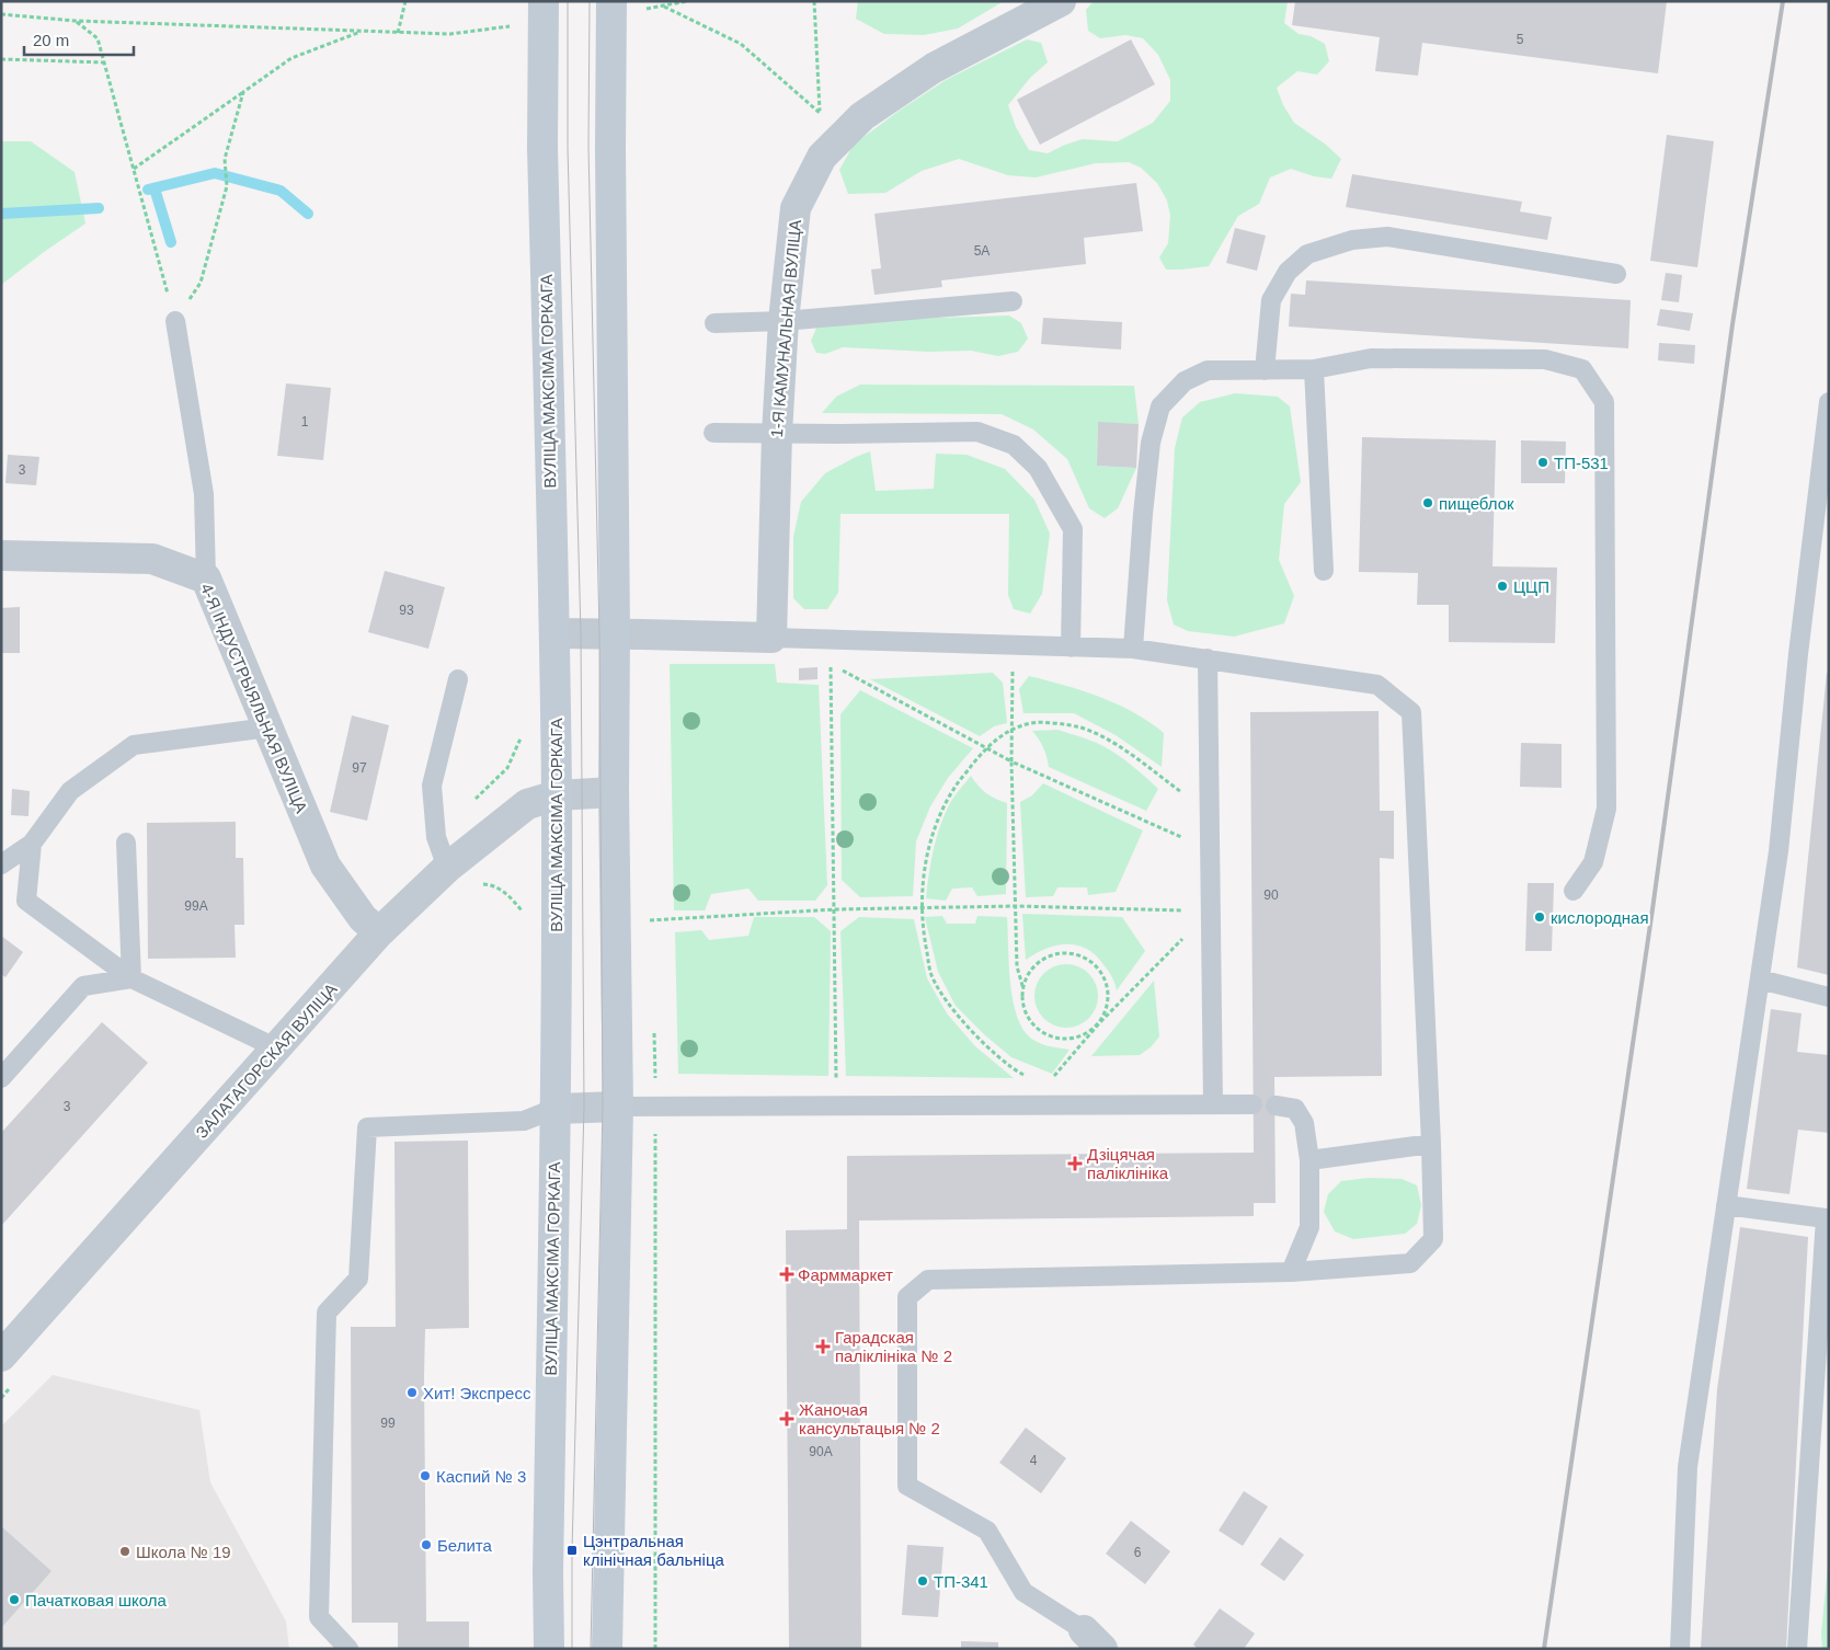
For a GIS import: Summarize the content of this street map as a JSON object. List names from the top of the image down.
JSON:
{
  "streets": {
    "main road": ["ВУЛІЦА МАКСІМА ГОРКАГА"],
    "street": ["1-Я КАМУНАЛЬНАЯ ВУЛІЦА", "4-Я ІНДУСТРЫЯЛЬНАЯ ВУЛІЦА", "ЗАЛАТАГОРСКАЯ ВУЛІЦА"]
  },
  "crossings": [
    ["ВУЛІЦА МАКСІМА ГОРКАГА", "ЗАЛАТАГОРСКАЯ ВУЛІЦА"],
    ["4-Я ІНДУСТРЫЯЛЬНАЯ ВУЛІЦА", "ЗАЛАТАГОРСКАЯ ВУЛІЦА"]
  ],
  "places": {
    "other": [
      "ТП-531",
      "пищеблок",
      "ЦЦП",
      "кислородная",
      "Хит! Экспресс",
      "Каспий № 3",
      "Белита",
      "Школа № 19",
      "ТП-341",
      "Пачатковая школа"
    ],
    "health": [
      "Дзіцячая паліклініка",
      "Фарммаркет",
      "Гарадская паліклініка № 2",
      "Жаночая кансультацыя № 2"
    ],
    "transit": ["Цэнтральная клінічная бальніца"]
  },
  "house_numbers": [
    "5",
    "5А",
    "1",
    "3",
    "93",
    "97",
    "90",
    "99А",
    "3",
    "99",
    "90А",
    "4",
    "6"
  ],
  "scale_bar": "20 m"
}
